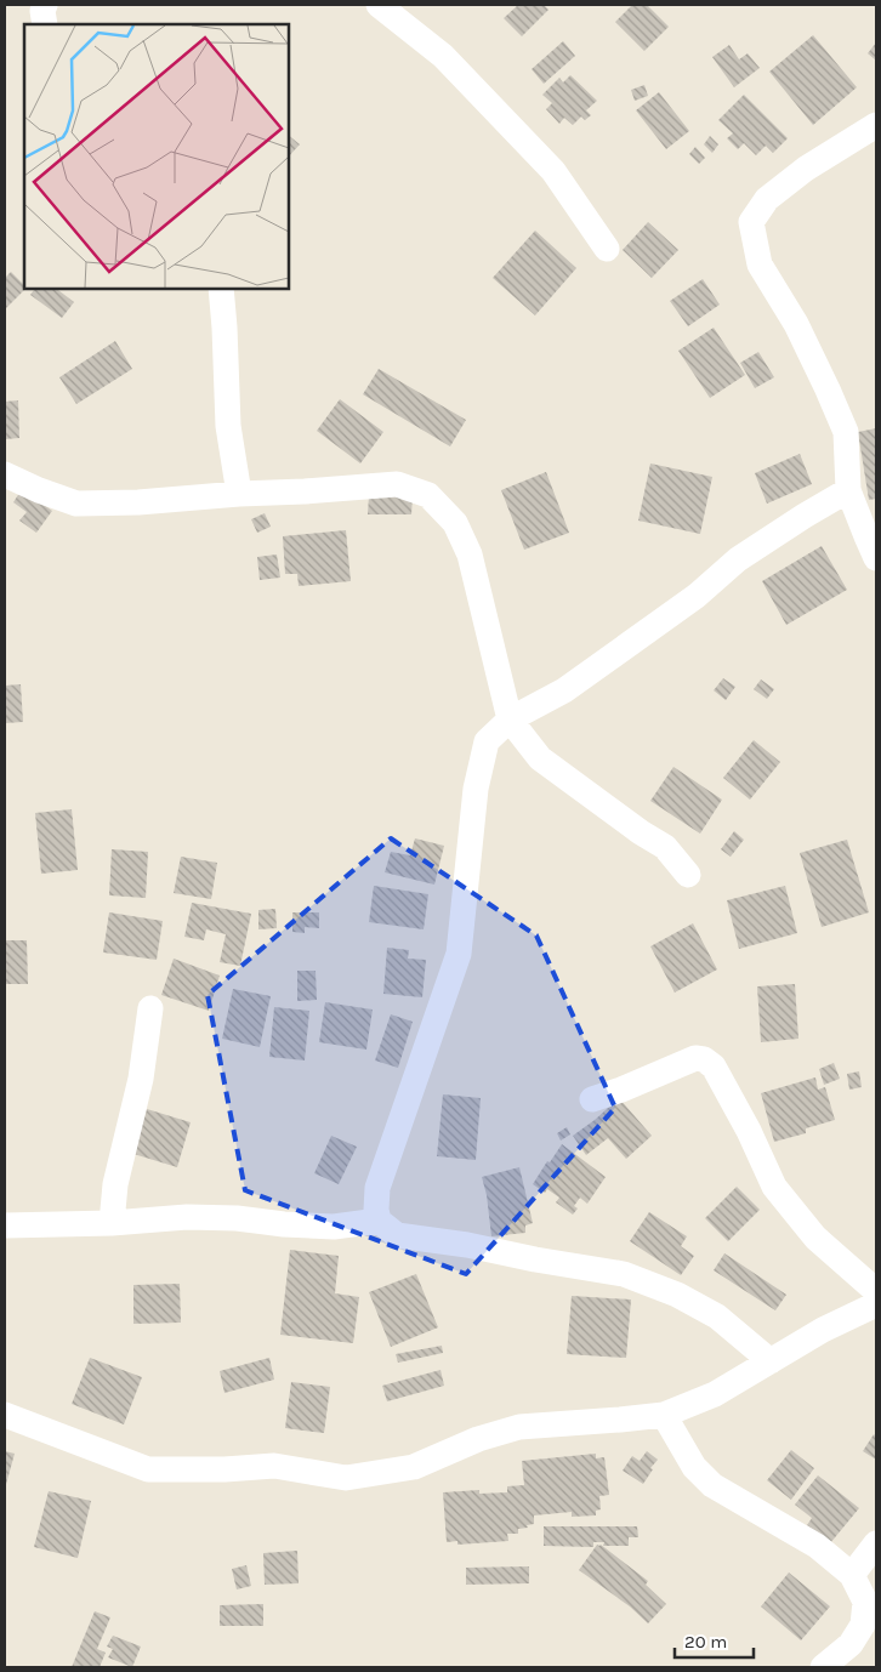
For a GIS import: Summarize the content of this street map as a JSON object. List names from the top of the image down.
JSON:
{
  "scale_bar": "20 m"
}
